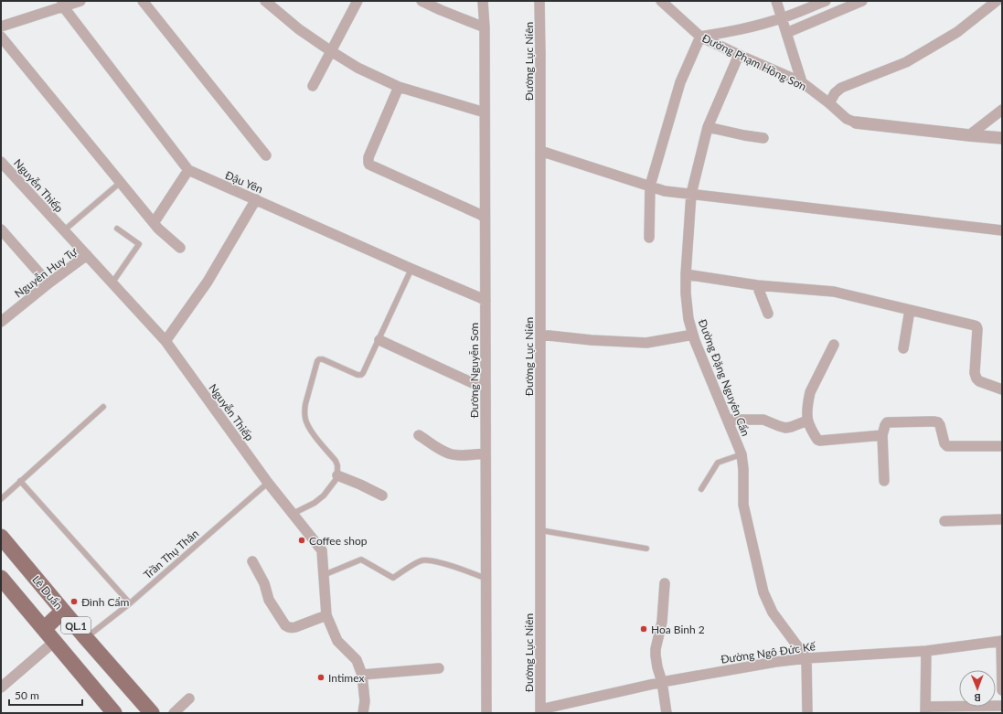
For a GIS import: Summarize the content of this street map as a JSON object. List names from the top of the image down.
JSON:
{
  "streets": {
    "main road": ["Lê Duẩn", "QL.1"],
    "street": [
      "Đường Lục Niên",
      "Đường Phạm Hồng Sơn",
      "Đậu Yên",
      "Nguyễn Thiếp",
      "Nguyễn Huy Tự",
      "Đường Nguyễn Sơn",
      "Đường Đặng Nguyên Cẩn",
      "Đường Ngô Đức Kế"
    ],
    "lane": ["Trần Thụ Thân"]
  },
  "crossings": [
    ["Đường Lục Niên", "Đường Ngô Đức Kế"],
    ["Đường Phạm Hồng Sơn", "Đường Đặng Nguyên Cẩn"],
    ["Đậu Yên", "Đường Nguyễn Sơn"],
    ["Nguyễn Thiếp", "Nguyễn Huy Tự"],
    ["Nguyễn Thiếp", "Trần Thụ Thân"],
    ["Đường Đặng Nguyên Cẩn", "Đường Ngô Đức Kế"],
    ["Trần Thụ Thân", "Lê Duẩn"]
  ],
  "places": [
    "Coffee shop",
    "Đình Cẩm",
    "Hoa Binh 2",
    "Intimex"
  ],
  "scale_bar": "50 m",
  "north": "bottom"
}
